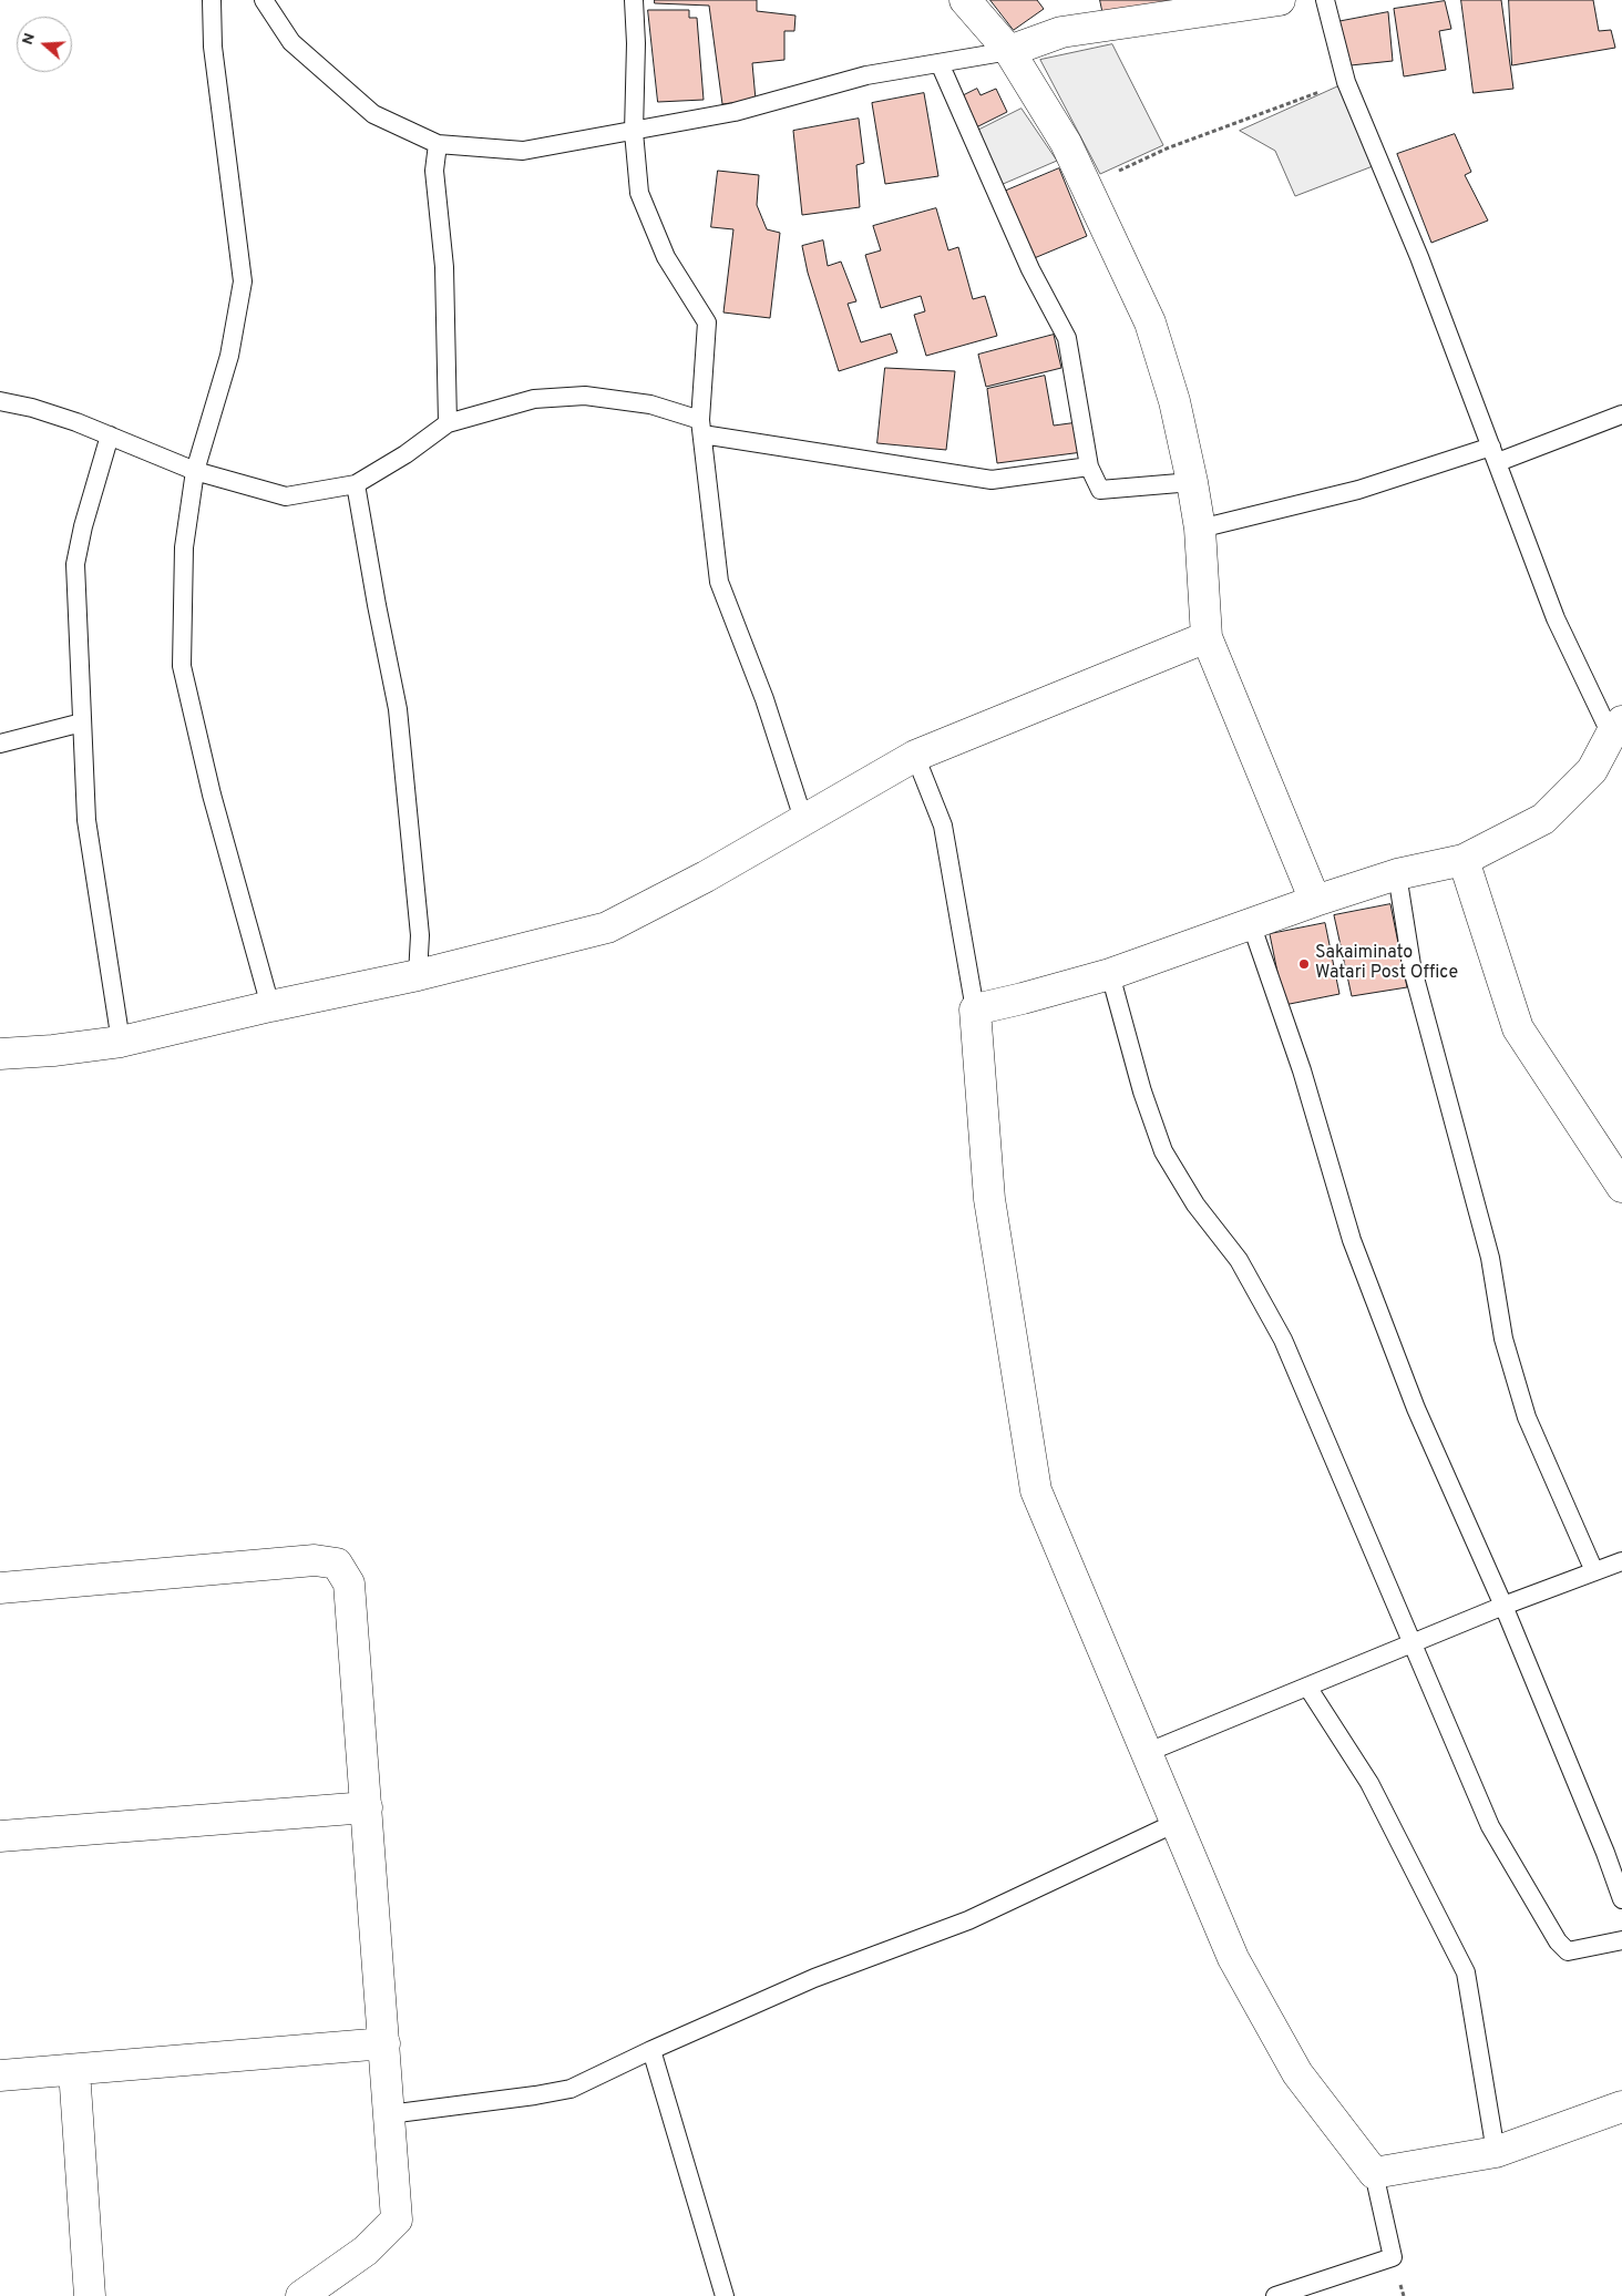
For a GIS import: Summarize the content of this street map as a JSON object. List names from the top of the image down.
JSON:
{
  "places": ["Sakaiminato Watari Post Office"],
  "north": "left"
}
